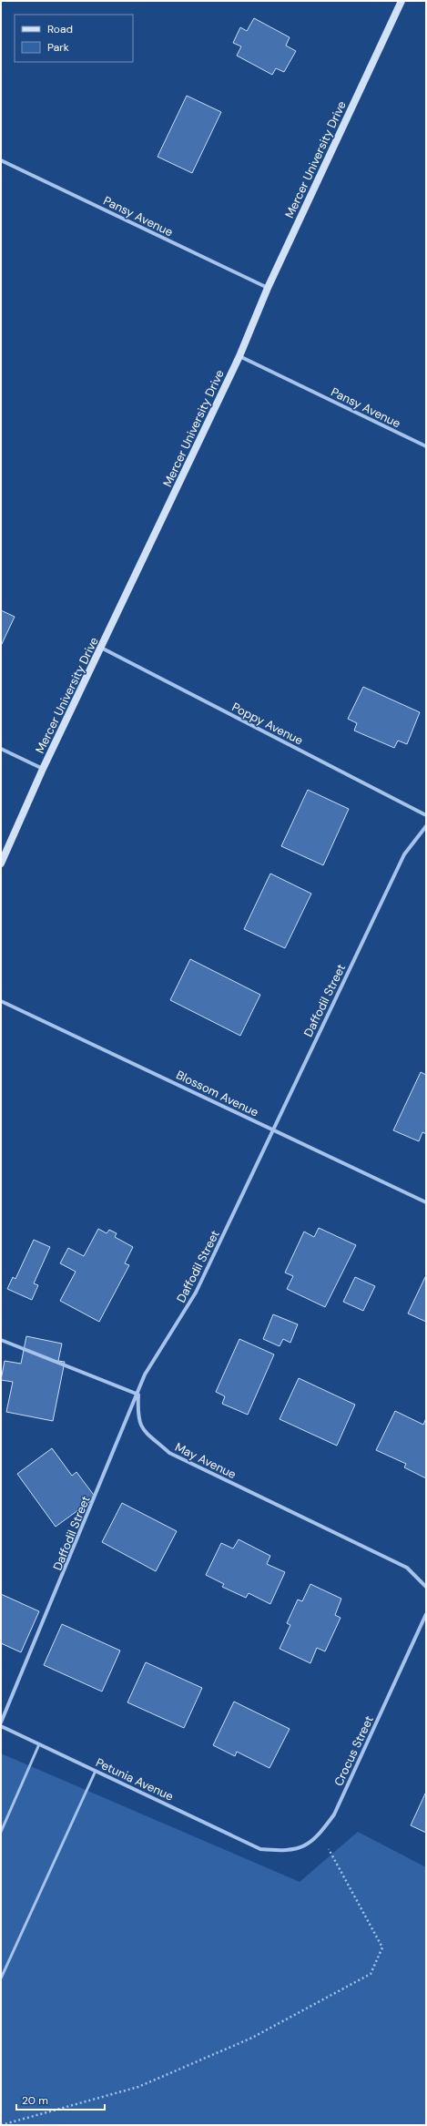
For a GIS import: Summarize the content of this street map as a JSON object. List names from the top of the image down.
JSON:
{
  "streets": {
    "main road": ["Mercer University Drive"],
    "street": [
      "Pansy Avenue",
      "Poppy Avenue",
      "Daffodil Street",
      "Blossom Avenue",
      "May Avenue",
      "Crocus Street",
      "Petunia Avenue"
    ]
  },
  "crossings": [
    ["Mercer University Drive", "Pansy Avenue"],
    ["Mercer University Drive", "Poppy Avenue"],
    ["Daffodil Street", "Blossom Avenue"],
    ["Daffodil Street", "May Avenue"],
    ["Crocus Street", "Petunia Avenue"]
  ],
  "legend": ["Road", "Park"],
  "scale_bar": "20 m"
}
